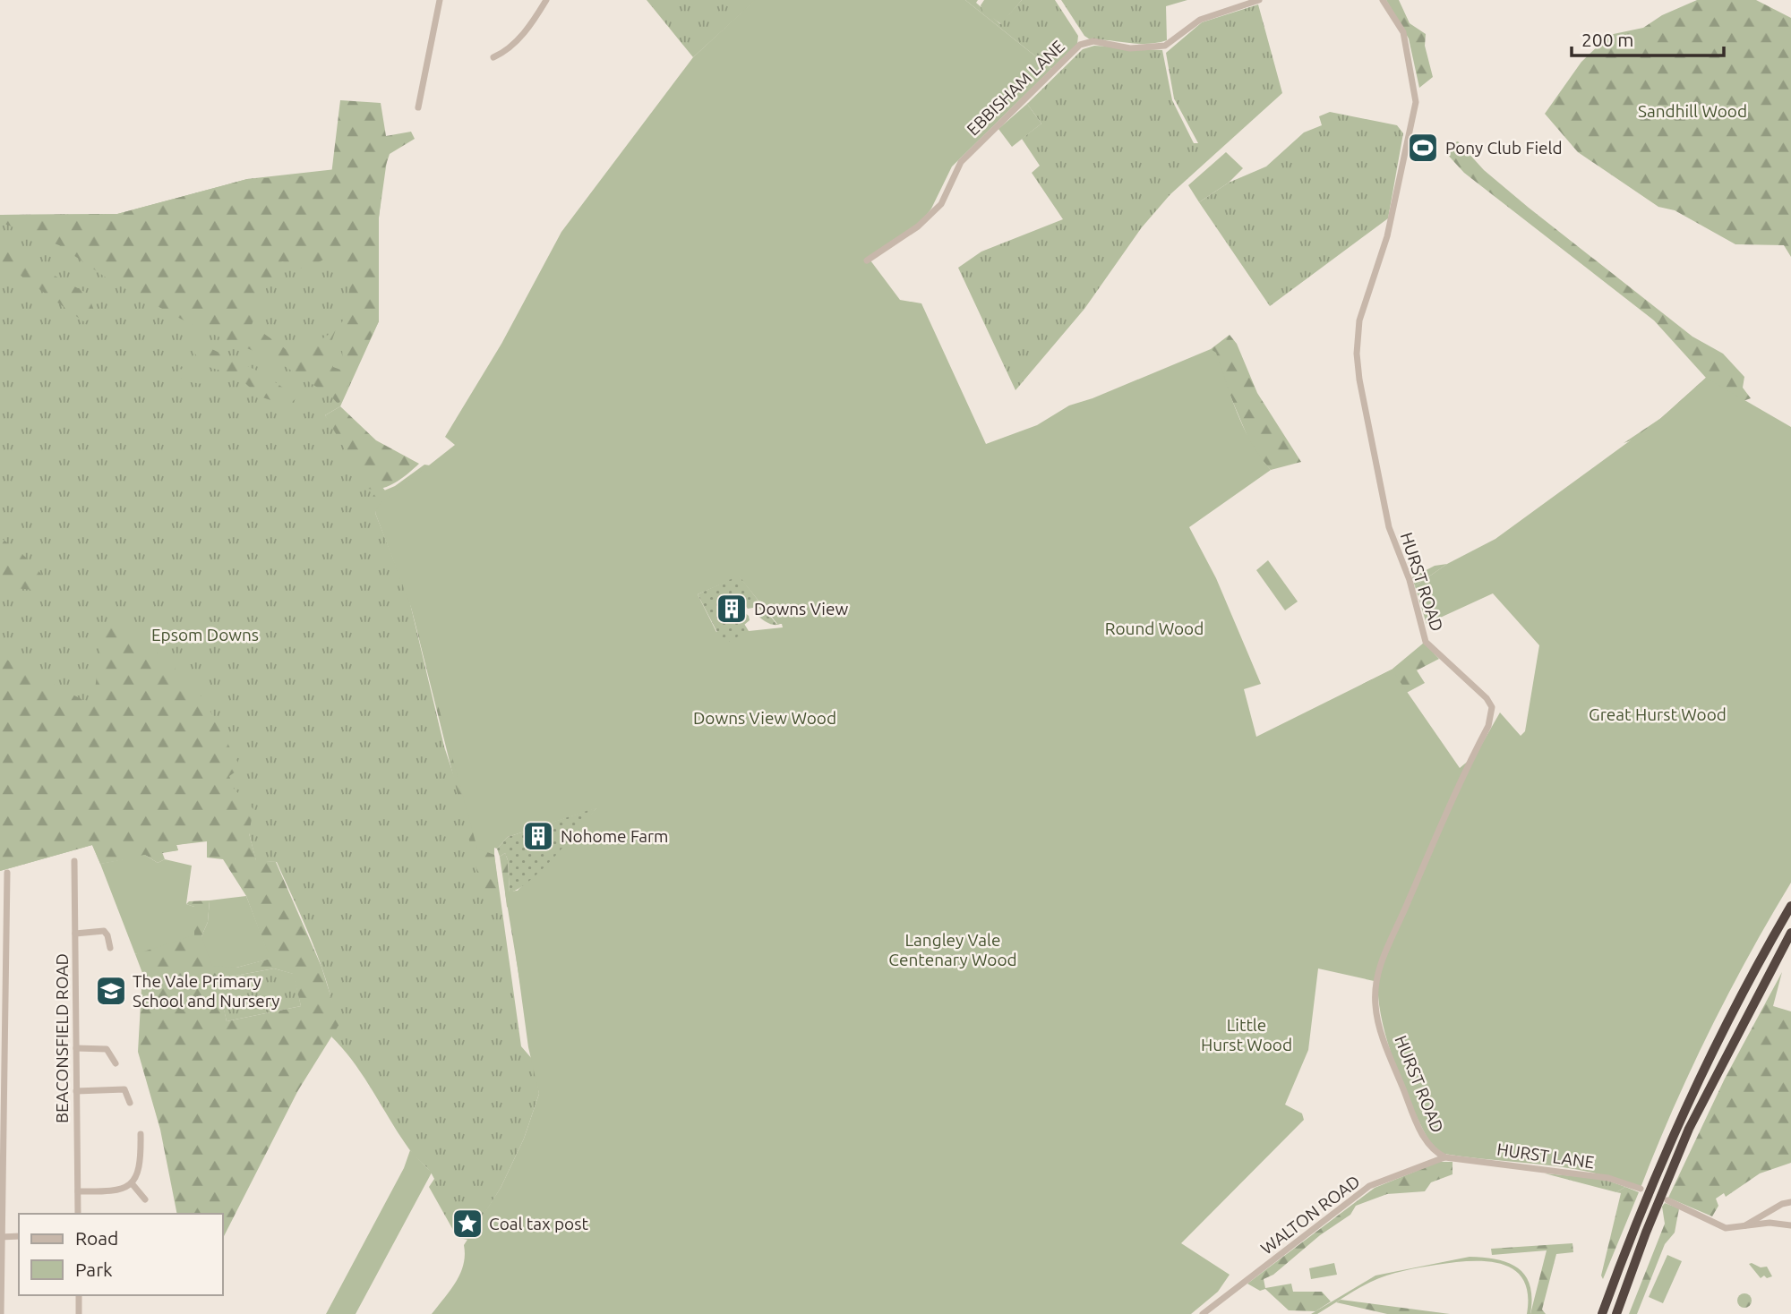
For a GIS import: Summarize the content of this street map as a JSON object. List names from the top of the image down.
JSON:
{
  "streets": {
    "street": [
      "EBBISHAM LANE",
      "HURST ROAD",
      "BEACONSFIELD ROAD",
      "HURST LANE",
      "WALTON ROAD"
    ]
  },
  "crossings": [
    ["HURST ROAD", "HURST LANE"],
    ["HURST ROAD", "WALTON ROAD"],
    ["HURST LANE", "WALTON ROAD"]
  ],
  "parks": [
    "Sandhill Wood",
    "Round Wood",
    "Epsom Downs",
    "Great Hurst Wood",
    "Downs View Wood",
    "Langley Vale Centenary Wood",
    "Little Hurst Wood"
  ],
  "places": {
    "sports": ["Pony Club Field"],
    "building": ["Downs View", "Nohome Farm"],
    "school or university": ["The Vale Primary School and Nursery"],
    "place": ["Coal tax post"]
  },
  "legend": ["Road", "Park"],
  "scale_bar": "200 m"
}
